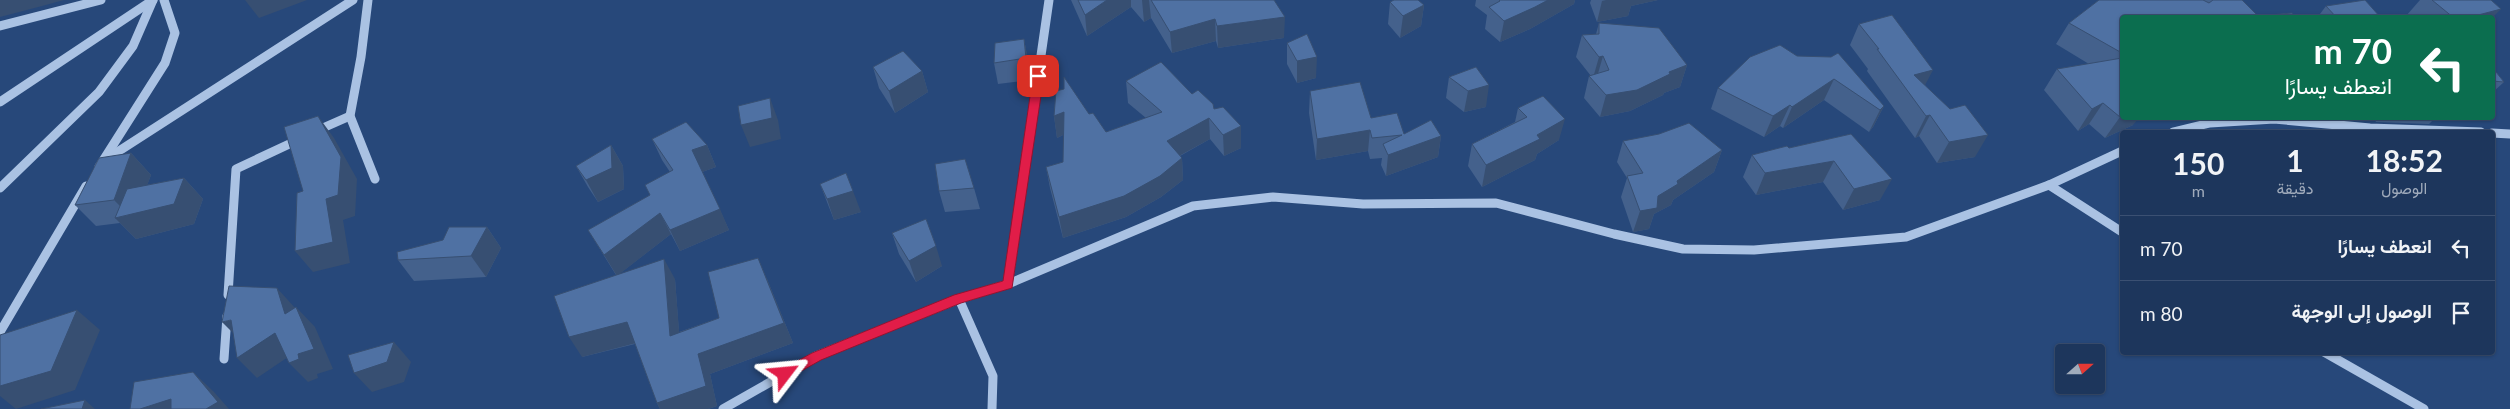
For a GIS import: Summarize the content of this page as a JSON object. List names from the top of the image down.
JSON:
{
  "north": "right",
  "page": {
    "turn": ["70 m", "انعطف يسارًا"],
    "eta": [
      "18:52",
      "الوصول",
      "1",
      "دقيقة",
      "150",
      "m"
    ],
    "list": [
      {
        "name": "انعطف يسارًا",
        "value": "70 m"
      },
      {
        "name": "الوصول إلى الوجهة",
        "value": "80 m"
      }
    ]
  }
}
